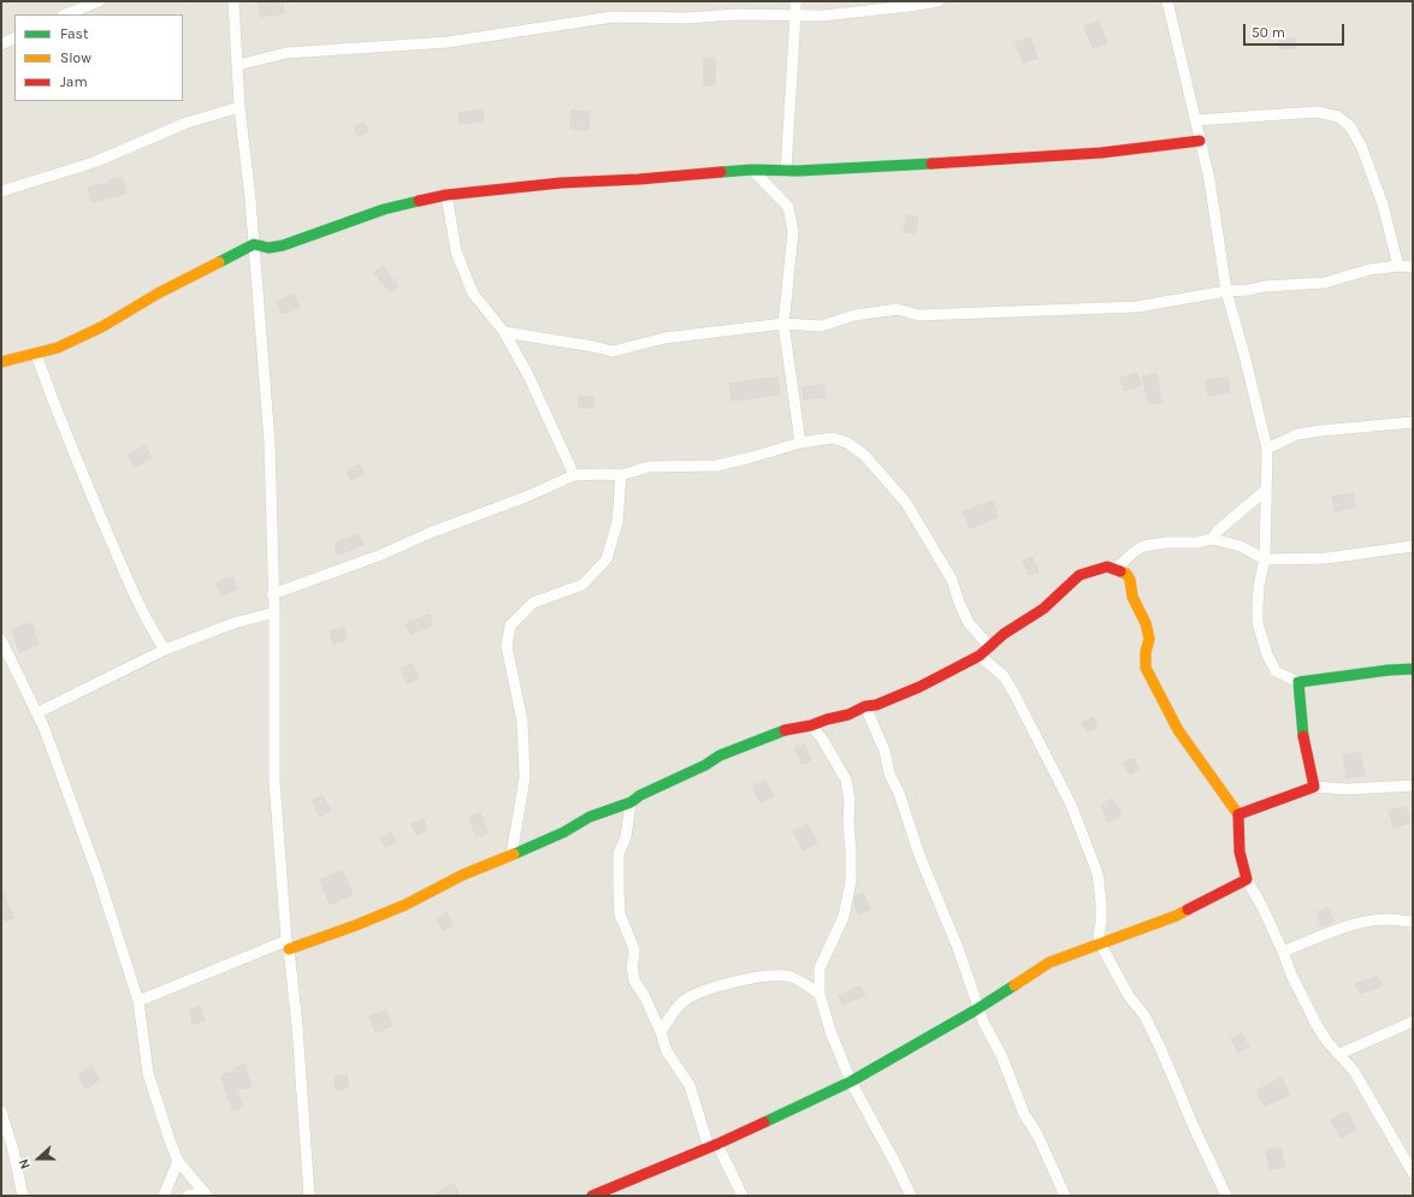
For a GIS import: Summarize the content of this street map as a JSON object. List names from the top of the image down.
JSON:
{
  "legend": ["Fast", "Slow", "Jam"],
  "scale_bar": "50 m",
  "north": "left"
}
